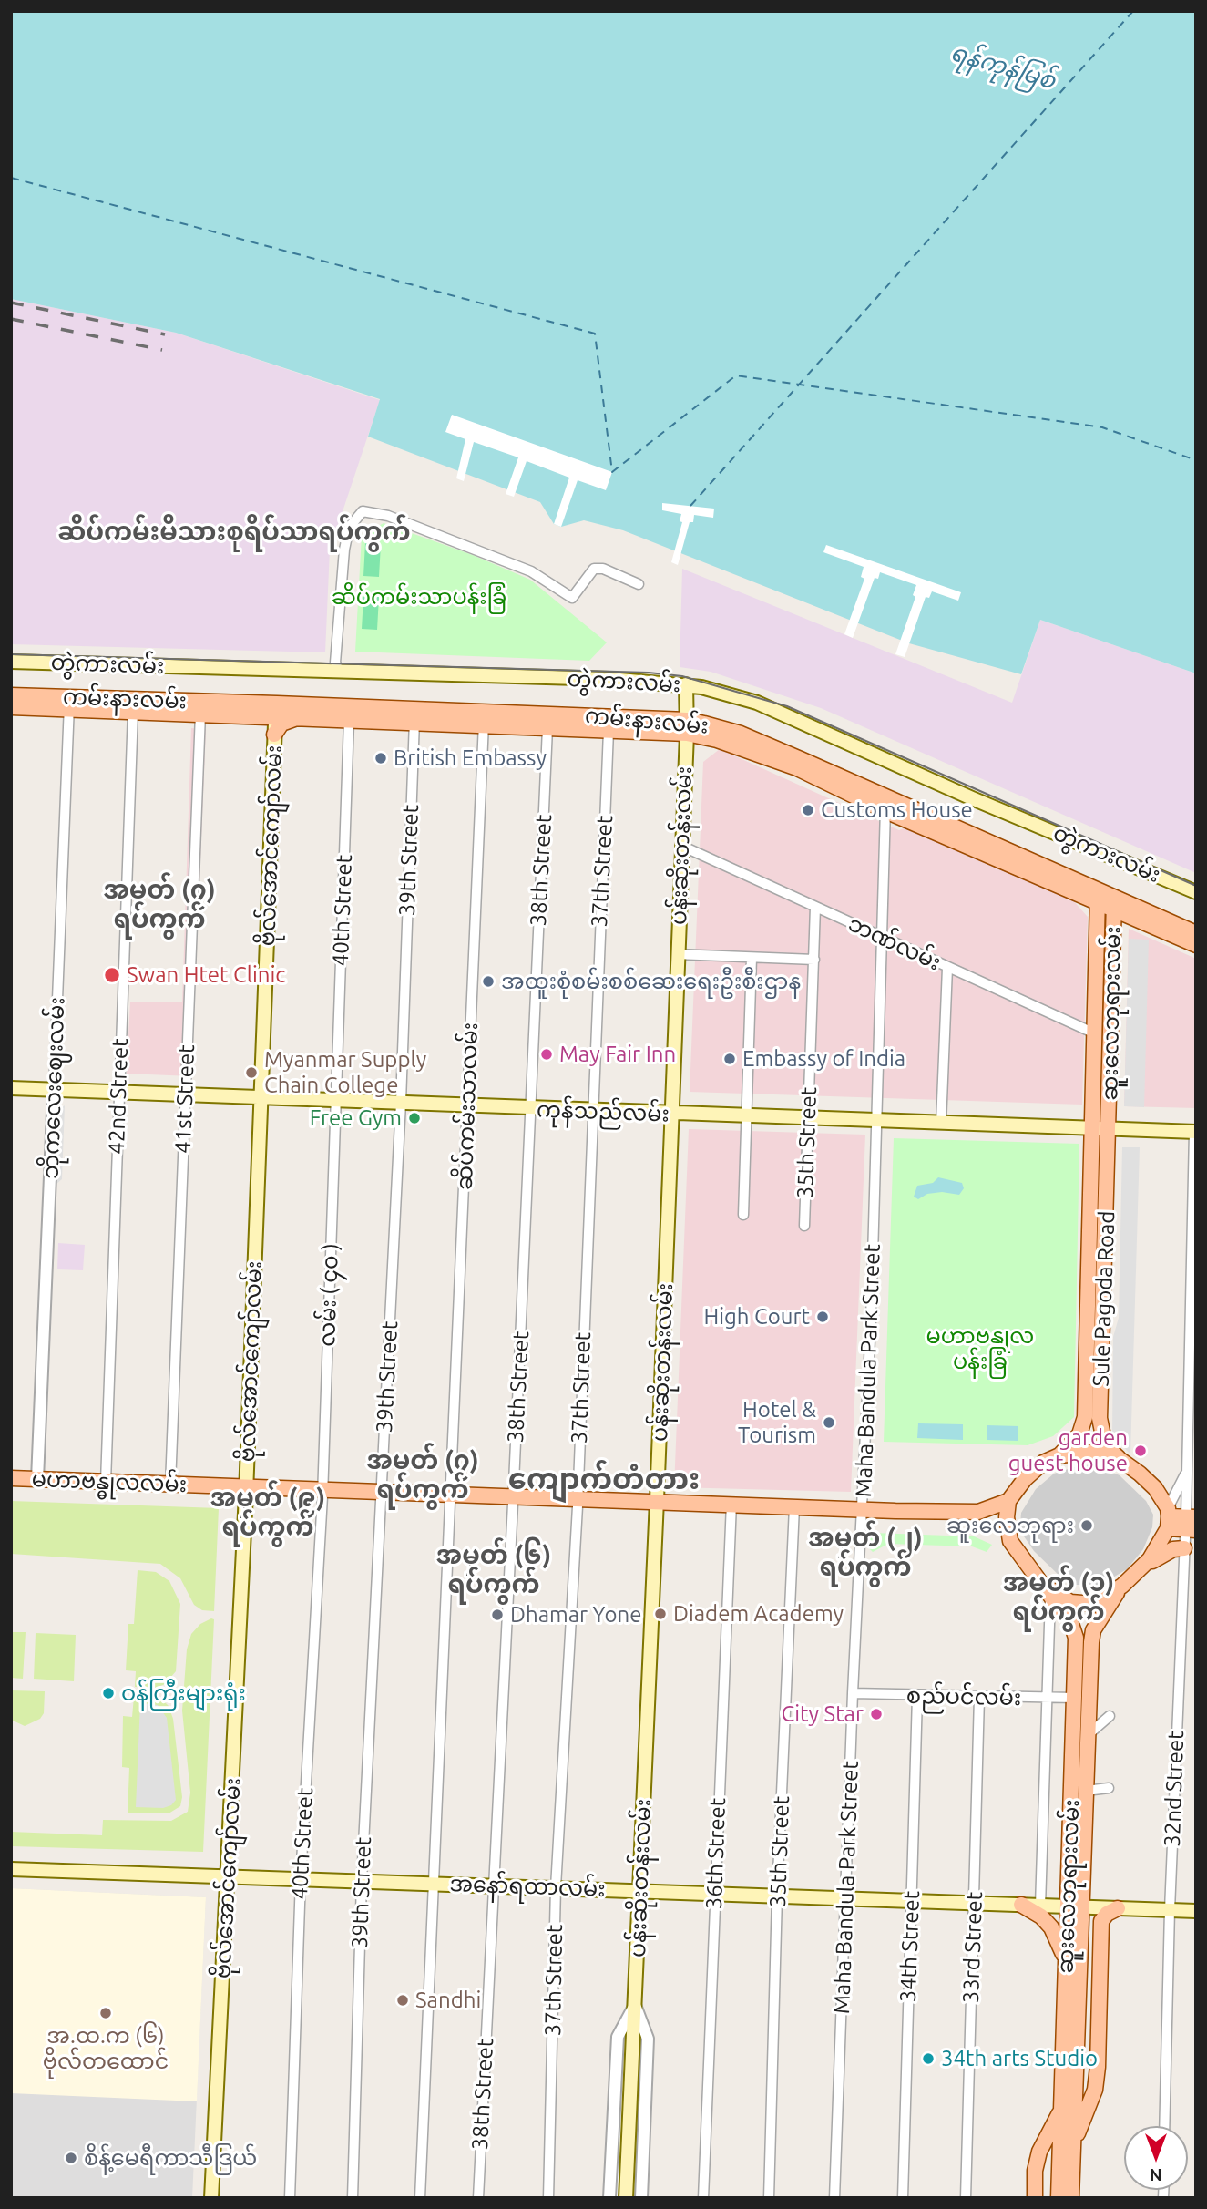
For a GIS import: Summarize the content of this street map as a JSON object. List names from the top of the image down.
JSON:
{
  "streets": {
    "main road": [
      "တွဲကားလမ်း",
      "ကမ်းနားလမ်း",
      "ဗိုလ်အောင်ကျော်လမ်း",
      "ပန်းဆိုးတန်းလမ်း",
      "ဆူးလေဘုရားလမ်း",
      "ကုန်သည်လမ်း",
      "Sule Pagoda Road",
      "မဟာဗန္ဓုလလမ်း",
      "အနော်ရထာလမ်း"
    ],
    "street": [
      "39th Street",
      "38th Street",
      "37th Street",
      "40th Street",
      "ဘဏ်လမ်း",
      "ဘိုကလေးဈေးလမ်း",
      "42nd Street",
      "41st Street",
      "ဆိပ်ကမ်းသာလမ်း",
      "35th Street",
      "လမ်း ( ၄၀ )",
      "Maha Bandula Park Street",
      "စည်ပင်လမ်း",
      "32nd Street",
      "36th Street",
      "34th Street",
      "33rd Street"
    ]
  },
  "crossings": [
    ["တွဲကားလမ်း", "ပန်းဆိုးတန်းလမ်း"],
    ["ကမ်းနားလမ်း", "ဗိုလ်အောင်ကျော်လမ်း"],
    ["ကမ်းနားလမ်း", "ပန်းဆိုးတန်းလမ်း"],
    ["ကမ်းနားလမ်း", "39th Street"],
    ["ကမ်းနားလမ်း", "38th Street"],
    ["ကမ်းနားလမ်း", "37th Street"],
    ["ကမ်းနားလမ်း", "40th Street"],
    ["ကမ်းနားလမ်း", "ဆူးလေဘုရားလမ်း"],
    ["ကမ်းနားလမ်း", "ဘိုကလေးဈေးလမ်း"],
    ["ကမ်းနားလမ်း", "42nd Street"],
    ["ကမ်းနားလမ်း", "41st Street"],
    ["ကမ်းနားလမ်း", "ဆိပ်ကမ်းသာလမ်း"],
    ["ကမ်းနားလမ်း", "Maha Bandula Park Street"],
    ["ဗိုလ်အောင်ကျော်လမ်း", "ကုန်သည်လမ်း"],
    ["ဗိုလ်အောင်ကျော်လမ်း", "မဟာဗန္ဓုလလမ်း"],
    ["ဗိုလ်အောင်ကျော်လမ်း", "အနော်ရထာလမ်း"],
    ["ပန်းဆိုးတန်းလမ်း", "ဘဏ်လမ်း"],
    ["ပန်းဆိုးတန်းလမ်း", "ကုန်သည်လမ်း"],
    ["ပန်းဆိုးတန်းလမ်း", "မဟာဗန္ဓုလလမ်း"],
    ["ပန်းဆိုးတန်းလမ်း", "အနော်ရထာလမ်း"],
    ["39th Street", "ကုန်သည်လမ်း"],
    ["39th Street", "မဟာဗန္ဓုလလမ်း"],
    ["39th Street", "အနော်ရထာလမ်း"],
    ["38th Street", "ကုန်သည်လမ်း"],
    ["38th Street", "မဟာဗန္ဓုလလမ်း"],
    ["38th Street", "အနော်ရထာလမ်း"],
    ["37th Street", "ကုန်သည်လမ်း"],
    ["37th Street", "မဟာဗန္ဓုလလမ်း"],
    ["37th Street", "အနော်ရထာလမ်း"],
    ["40th Street", "ကုန်သည်လမ်း"],
    ["40th Street", "လမ်း ( ၄၀ )"],
    ["40th Street", "မဟာဗန္ဓုလလမ်း"],
    ["40th Street", "အနော်ရထာလမ်း"],
    ["ဘဏ်လမ်း", "ဆူးလေဘုရားလမ်း"],
    ["ဘဏ်လမ်း", "35th Street"],
    ["ဘဏ်လမ်း", "Maha Bandula Park Street"],
    ["ဆူးလေဘုရားလမ်း", "ကုန်သည်လမ်း"],
    ["ဆူးလေဘုရားလမ်း", "Sule Pagoda Road"],
    ["ဆူးလေဘုရားလမ်း", "မဟာဗန္ဓုလလမ်း"],
    ["ဆူးလေဘုရားလမ်း", "စည်ပင်လမ်း"],
    ["ဆူးလေဘုရားလမ်း", "အနော်ရထာလမ်း"],
    ["ဘိုကလေးဈေးလမ်း", "ကုန်သည်လမ်း"],
    ["ဘိုကလေးဈေးလမ်း", "မဟာဗန္ဓုလလမ်း"],
    ["42nd Street", "ကုန်သည်လမ်း"],
    ["42nd Street", "မဟာဗန္ဓုလလမ်း"],
    ["41st Street", "ကုန်သည်လမ်း"],
    ["41st Street", "မဟာဗန္ဓုလလမ်း"],
    ["ဆိပ်ကမ်းသာလမ်း", "ကုန်သည်လမ်း"],
    ["ဆိပ်ကမ်းသာလမ်း", "မဟာဗန္ဓုလလမ်း"],
    ["ဆိပ်ကမ်းသာလမ်း", "အနော်ရထာလမ်း"],
    ["ကုန်သည်လမ်း", "35th Street"],
    ["ကုန်သည်လမ်း", "လမ်း ( ၄၀ )"],
    ["ကုန်သည်လမ်း", "Sule Pagoda Road"],
    ["ကုန်သည်လမ်း", "Maha Bandula Park Street"],
    ["ကုန်သည်လမ်း", "32nd Street"],
    ["35th Street", "မဟာဗန္ဓုလလမ်း"],
    ["35th Street", "အနော်ရထာလမ်း"],
    ["လမ်း ( ၄၀ )", "မဟာဗန္ဓုလလမ်း"],
    ["Sule Pagoda Road", "မဟာဗန္ဓုလလမ်း"],
    ["Maha Bandula Park Street", "မဟာဗန္ဓုလလမ်း"],
    ["Maha Bandula Park Street", "စည်ပင်လမ်း"],
    ["Maha Bandula Park Street", "အနော်ရထာလမ်း"],
    ["မဟာဗန္ဓုလလမ်း", "36th Street"],
    ["စည်ပင်လမ်း", "34th Street"],
    ["စည်ပင်လမ်း", "33rd Street"],
    ["32nd Street", "အနော်ရထာလမ်း"],
    ["36th Street", "အနော်ရထာလမ်း"],
    ["အနော်ရထာလမ်း", "34th Street"],
    ["အနော်ရထာလမ်း", "33rd Street"]
  ],
  "districts": [
    "ဆိပ်ကမ်းမိသားစုရိပ်သာရပ်ကွက်",
    "အမှတ် (၇) ရပ်ကွက်",
    "အမှတ် (၇) ရပ်ကွက်",
    "ကျောက်တံတား",
    "အမှတ် (၉) ရပ်ကွက်",
    "အမှတ် (၂) ရပ်ကွက်",
    "အမှတ် (၆) ရပ်ကွက်",
    "အမှတ် (၁) ရပ်ကွက်"
  ],
  "water": ["ရန်ကုန်မြစ်"],
  "parks": ["ဆိပ်ကမ်းသာပန်းခြံ", "မဟာဗန္ဓုလ ပန်းခြံ"],
  "places": [
    "British Embassy",
    "Customs House",
    "Swan Htet Clinic",
    "အထူးစုံစမ်းစစ်ဆေးရေးဦးစီးဌာန",
    "May Fair Inn",
    "Embassy of India",
    "Myanmar Supply Chain College",
    "Free Gym",
    "High Court",
    "Hotel & Tourism",
    "garden guest house",
    "ဆူးလေဘုရား",
    "Diadem Academy",
    "Dhamar Yone",
    "ဝန်ကြီးများရုံး",
    "City Star",
    "Sandhi",
    "အ.ထ.က (၆) ဗိုလ်တထောင်",
    "34th arts Studio",
    "စိန့်မေရီကာသီဒြယ်"
  ],
  "north": "bottom"
}
